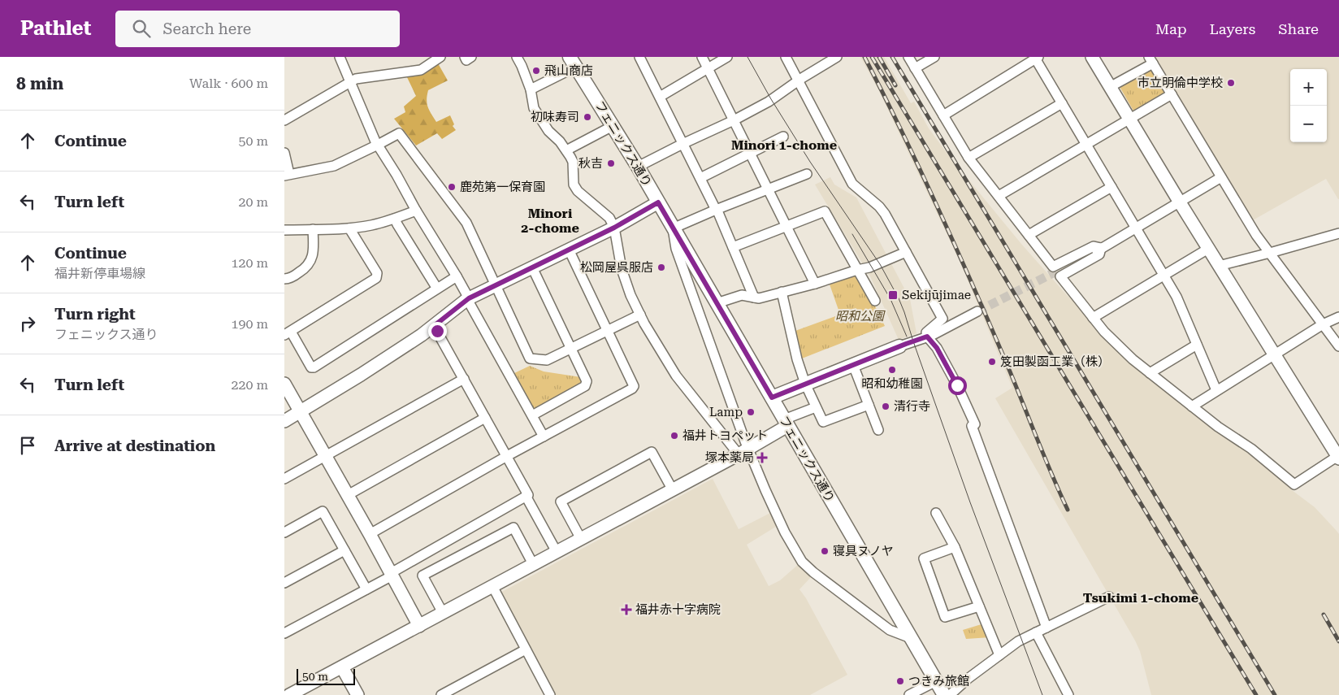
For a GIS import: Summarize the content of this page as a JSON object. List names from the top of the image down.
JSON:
{
  "streets": {
    "main road": ["フェニックス通り"]
  },
  "districts": ["Minori 1-chome", "Minori 2-chome", "Tsukimi 1-chome"],
  "parks": ["昭和公園"],
  "places": {
    "other": [
      "飛山商店",
      "市立明倫中学校",
      "初味寿司",
      "秋吉",
      "鹿苑第一保育園",
      "松岡屋呉服店",
      "笈田製函工業（株）",
      "昭和幼稚園",
      "清行寺",
      "Lamp",
      "福井トヨペット",
      "寝具ヌノヤ",
      "つきみ旅館"
    ],
    "transit": ["Sekijūjimae"],
    "health": ["塚本薬局", "福井赤十字病院"]
  },
  "scale_bar": "50 m",
  "page": {
    "header": "Pathlet",
    "search": "Search here",
    "nav": ["Map", "Layers", "Share"],
    "heading": ["8 min", "Walk · 600 m"],
    "map_buttons": ["+", "−"],
    "list": [
      ["Continue", "50 m"],
      ["Turn left", "20 m"],
      ["Continue", "福井新停車場線", "120 m"],
      ["Turn right", "フェニックス通り", "190 m"],
      ["Turn left", "220 m"],
      "Arrive at destination"
    ],
    "scale": "50 m"
  }
}
